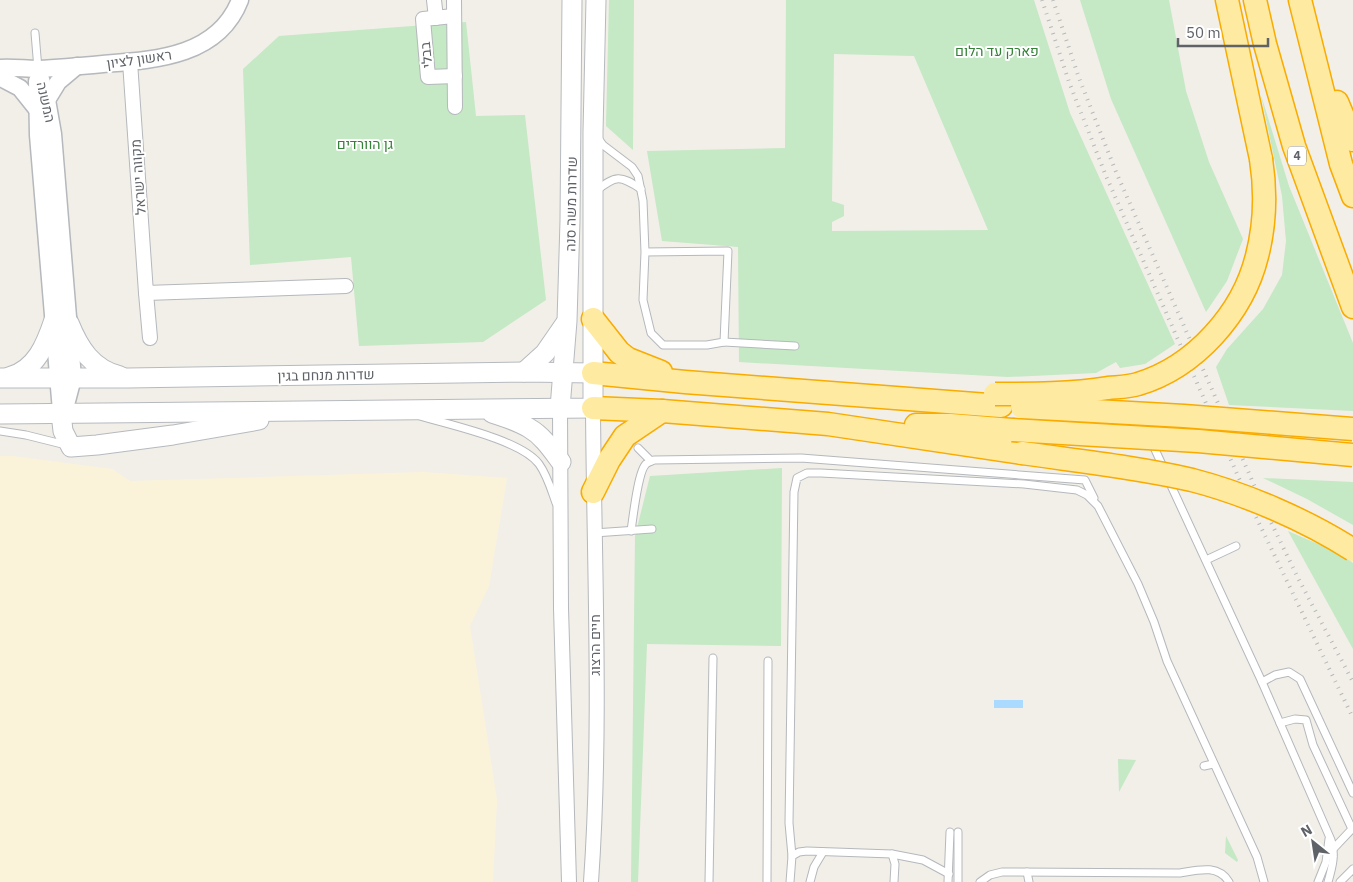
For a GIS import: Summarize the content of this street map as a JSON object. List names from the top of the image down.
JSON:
{
  "streets": {
    "highway": ["4"],
    "main road": ["שדרות משה סנה", "שדרות מנחם בגין"],
    "street": [
      "בבלי",
      "ראשון לציון",
      "המשנה",
      "מקווה ישראל",
      "חיים הרצוג"
    ]
  },
  "crossings": [
    ["ראשון לציון", "המשנה"],
    ["ראשון לציון", "מקווה ישראל"],
    ["המשנה", "שדרות מנחם בגין"],
    ["שדרות משה סנה", "שדרות מנחם בגין"],
    ["שדרות משה סנה", "חיים הרצוג"]
  ],
  "parks": ["פארק עד הלום", "גן הוורדים"],
  "scale_bar": "50 m",
  "north": "top left"
}
